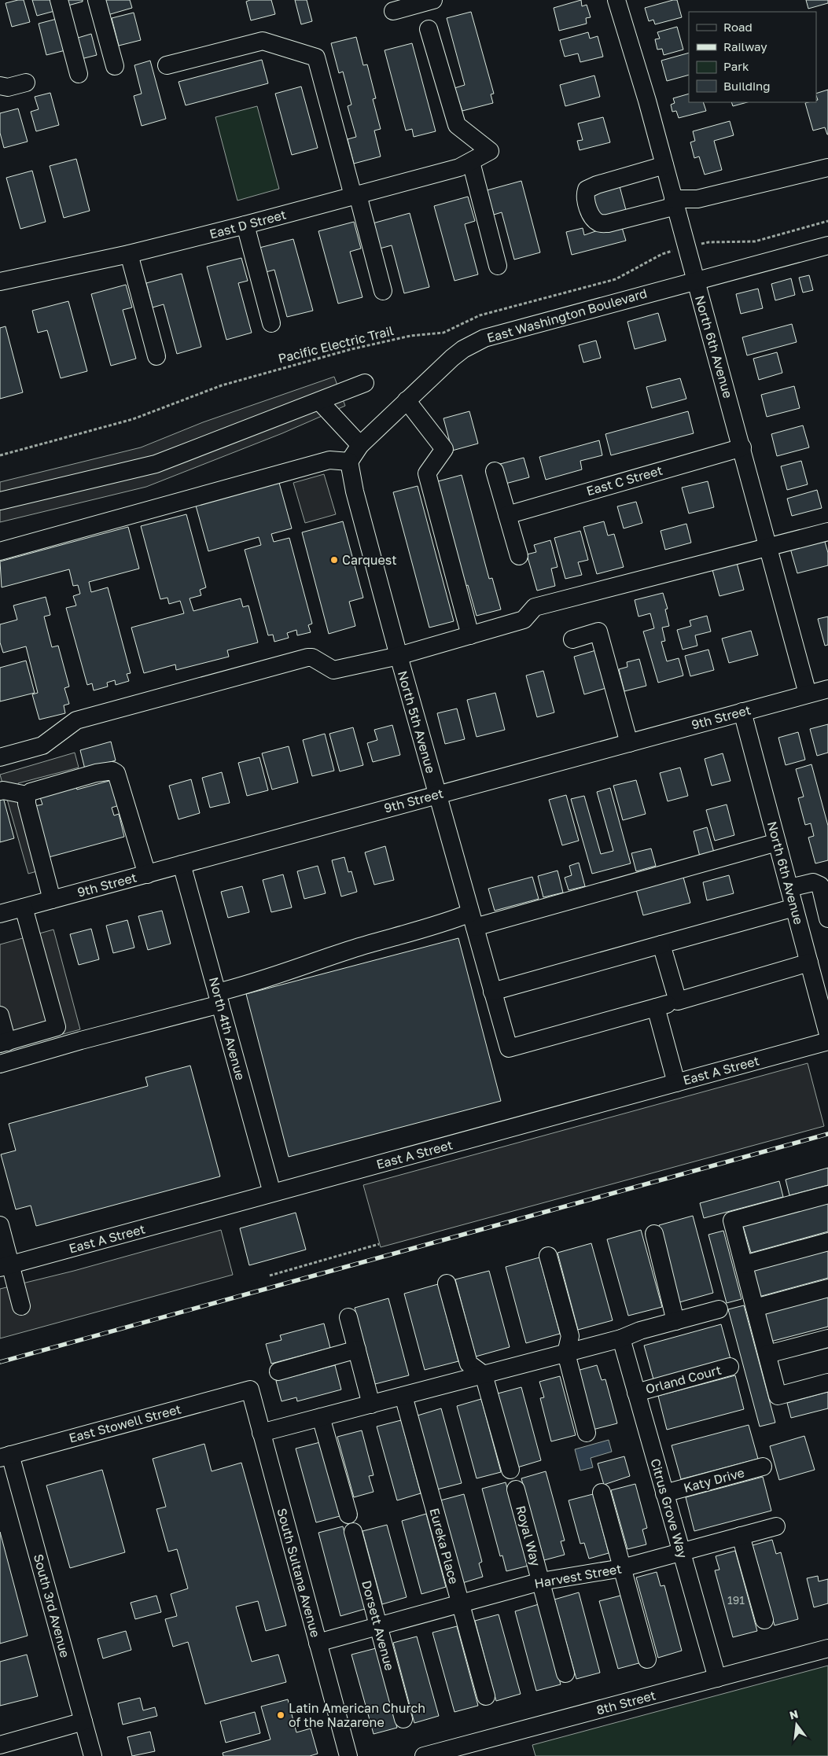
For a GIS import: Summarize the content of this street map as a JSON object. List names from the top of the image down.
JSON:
{
  "streets": {
    "street": [
      "East D Street",
      "East Washington Boulevard",
      "North 6th Avenue",
      "East C Street",
      "9th Street",
      "North 5th Avenue",
      "North 4th Avenue",
      "East A Street",
      "Orland Court",
      "East Stowell Street",
      "Katy Drive",
      "Citrus Grove Way",
      "Royal Way",
      "Eureka Place",
      "South Sultana Avenue",
      "Harvest Street",
      "South 3rd Avenue",
      "Dorsett Avenue",
      "8th Street"
    ],
    "path": ["Pacific Electric Trail"]
  },
  "crossings": [
    ["East Washington Boulevard", "North 6th Avenue"],
    ["East Washington Boulevard", "North 5th Avenue"],
    ["North 6th Avenue", "East C Street"],
    ["North 6th Avenue", "9th Street"],
    ["9th Street", "North 5th Avenue"],
    ["9th Street", "North 4th Avenue"],
    ["North 4th Avenue", "East A Street"],
    ["Orland Court", "Citrus Grove Way"],
    ["East Stowell Street", "South Sultana Avenue"],
    ["East Stowell Street", "South 3rd Avenue"],
    ["Katy Drive", "Citrus Grove Way"],
    ["Citrus Grove Way", "Harvest Street"],
    ["Citrus Grove Way", "8th Street"],
    ["Royal Way", "Harvest Street"],
    ["Eureka Place", "Harvest Street"],
    ["South Sultana Avenue", "Harvest Street"],
    ["Harvest Street", "Dorsett Avenue"]
  ],
  "places": ["Carquest", "Latin American Church of the Nazarene"],
  "house_numbers": ["191"],
  "legend": [
    "Road",
    "Railway",
    "Park",
    "Building"
  ],
  "north": "top"
}
